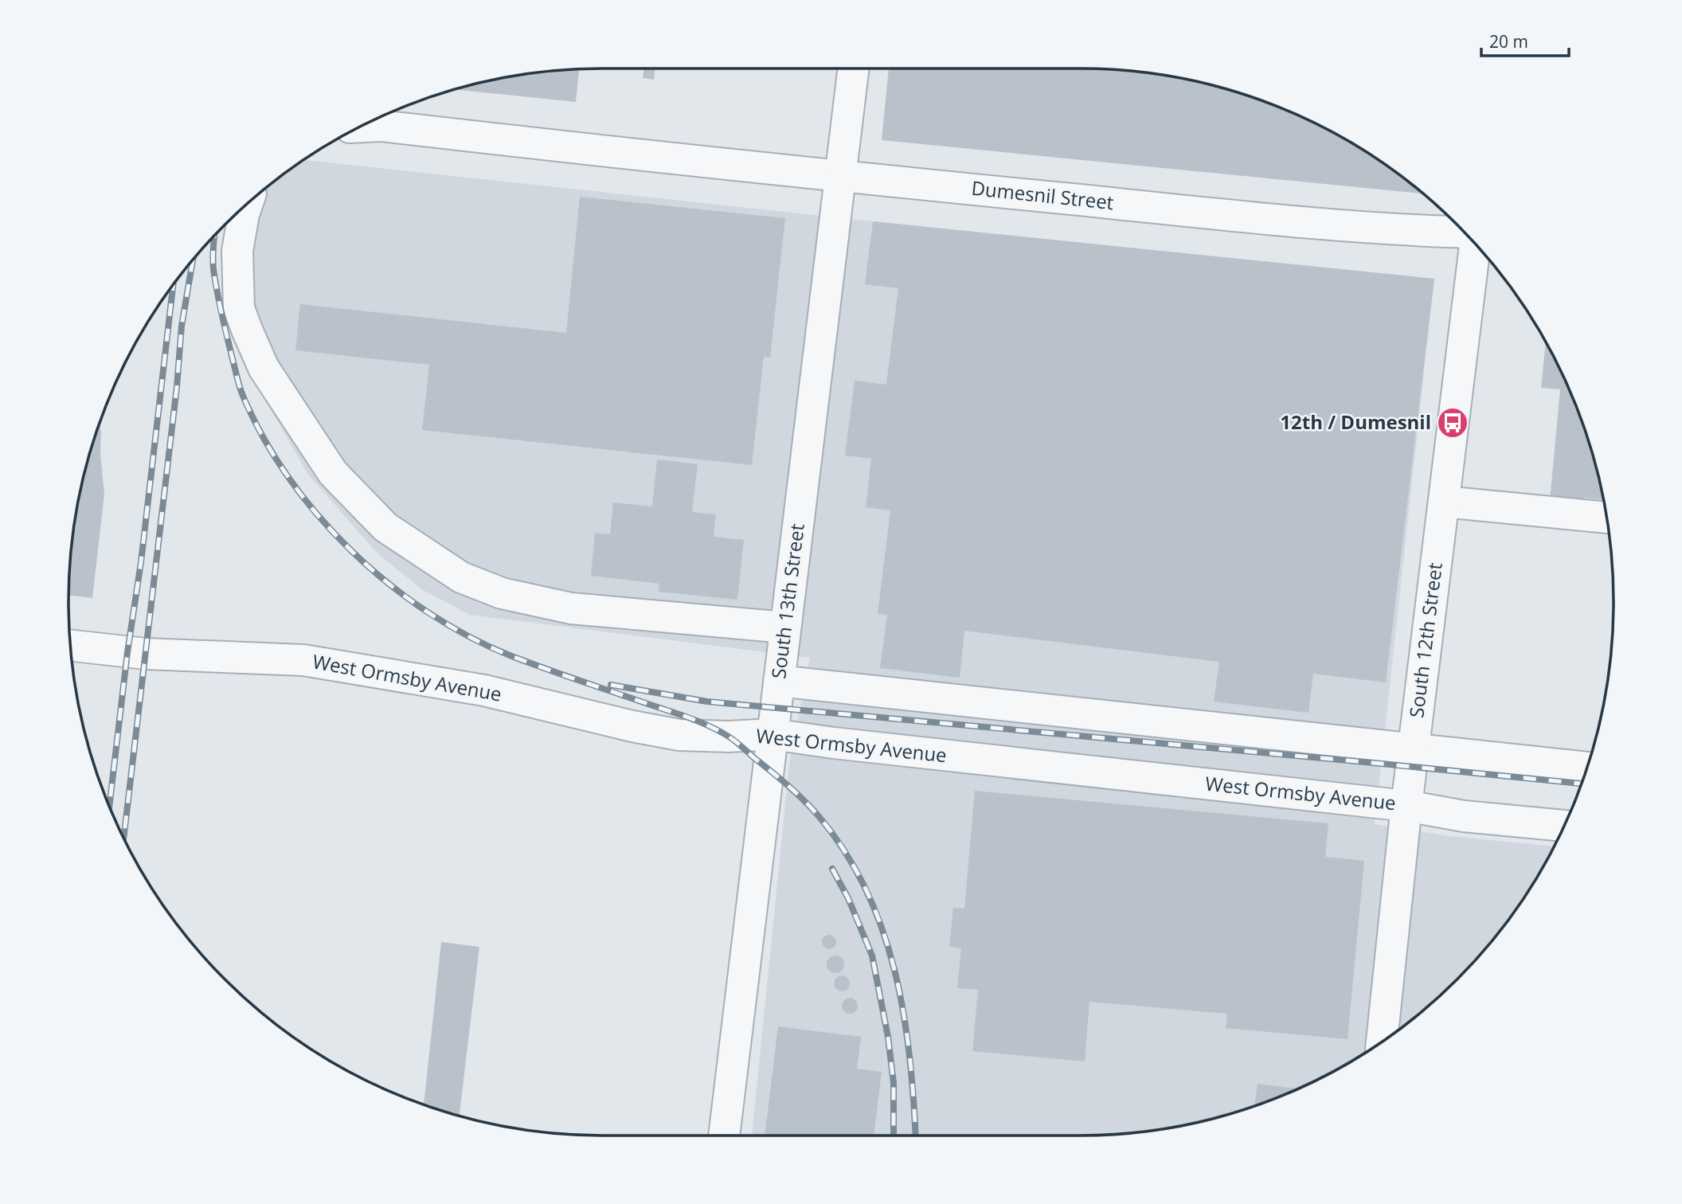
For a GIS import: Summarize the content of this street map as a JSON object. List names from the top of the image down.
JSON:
{
  "streets": {
    "street": [
      "Dumesnil Street",
      "South 13th Street",
      "South 12th Street",
      "West Ormsby Avenue"
    ]
  },
  "crossings": [
    ["Dumesnil Street", "South 13th Street"],
    ["South 13th Street", "West Ormsby Avenue"],
    ["South 12th Street", "West Ormsby Avenue"]
  ],
  "places": {
    "bus stop": ["12th / Dumesnil"]
  },
  "scale_bar": "20 m"
}
